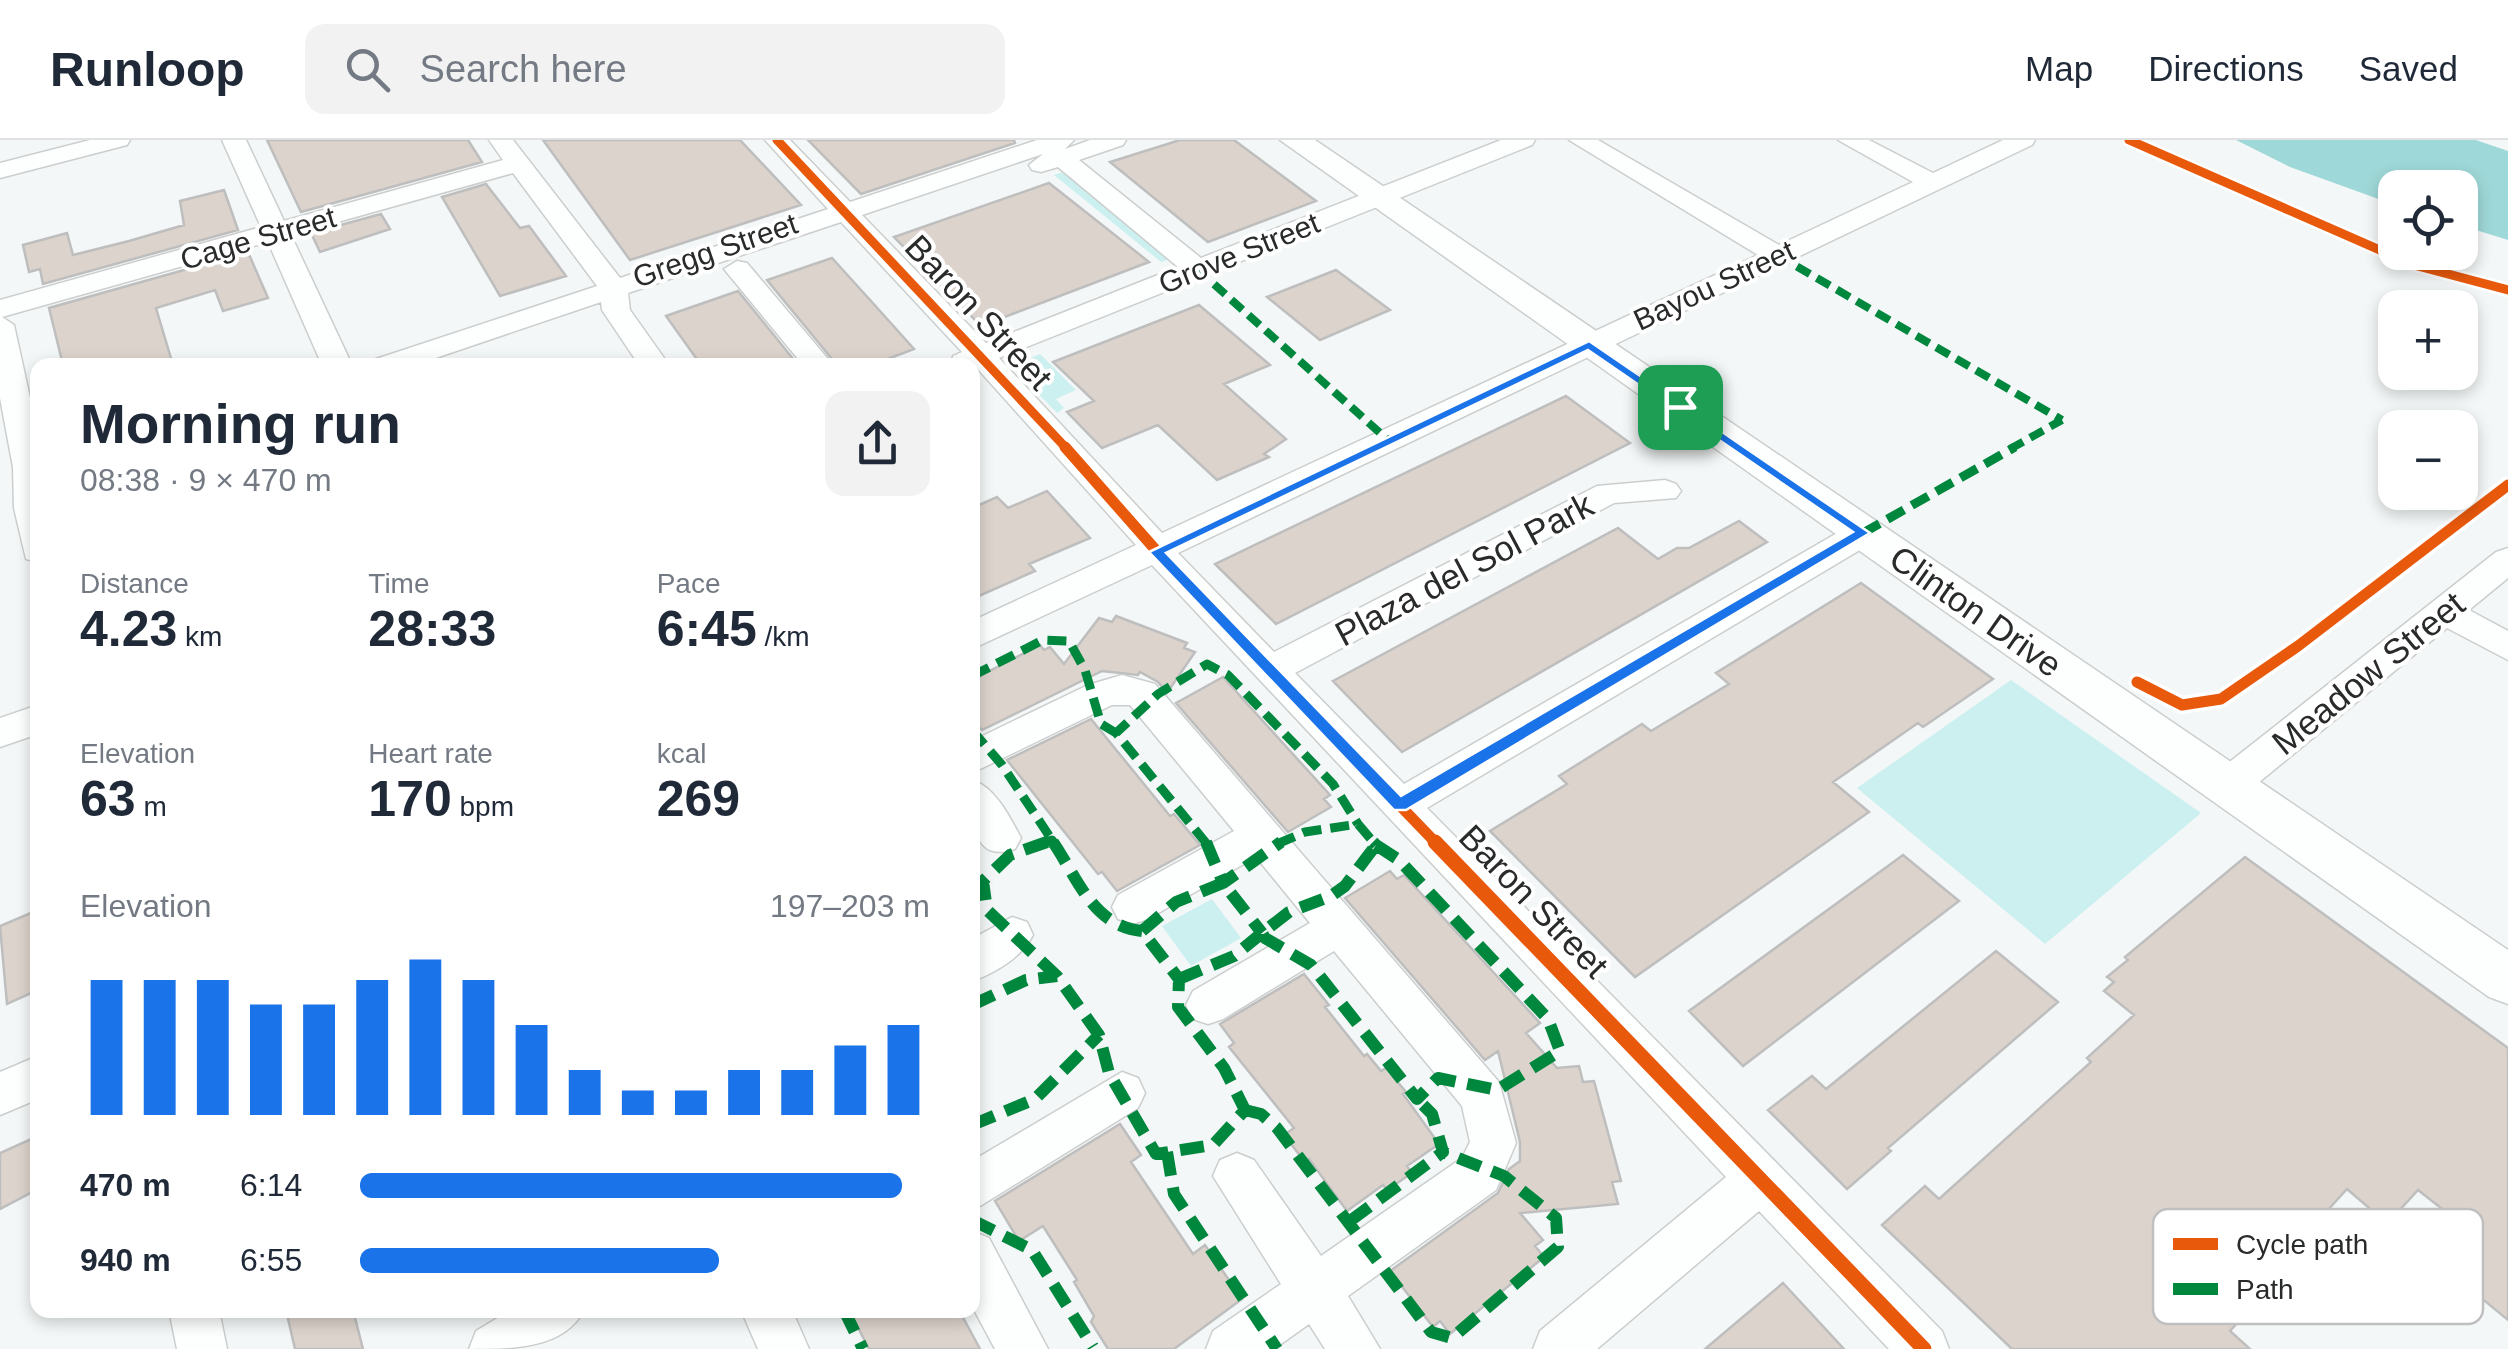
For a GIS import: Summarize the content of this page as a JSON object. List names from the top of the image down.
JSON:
{
  "streets": {
    "main road": ["Clinton Drive"],
    "street": [
      "Cage Street",
      "Gregg Street",
      "Grove Street",
      "Bayou Street",
      "Baron Street",
      "Plaza del Sol Park",
      "Meadow Street"
    ]
  },
  "crossings": [
    ["Gregg Street", "Baron Street"],
    ["Grove Street", "Clinton Drive"],
    ["Bayou Street", "Baron Street"],
    ["Bayou Street", "Clinton Drive"],
    ["Baron Street", "Plaza del Sol Park"],
    ["Clinton Drive", "Meadow Street"]
  ],
  "legend": ["Cycle path", "Path"],
  "page": {
    "header": "Runloop",
    "search": "Search here",
    "nav": ["Map", "Directions", "Saved"],
    "map_buttons": ["+", "−"],
    "heading": ["Morning run", "08:38 · 9 × 470 m"],
    "stats": [
      ["Distance", "4.23 km"],
      ["Time", "28:33"],
      ["Pace", "6:45 /km"],
      ["Elevation", "63 m"],
      ["Heart rate", "170 bpm"],
      ["kcal", "269"]
    ],
    "chart": ["Elevation", "197–203 m"],
    "list": [
      {
        "name": "470 m",
        "note": "6:14"
      },
      {
        "name": "940 m",
        "note": "6:55"
      }
    ]
  }
}
